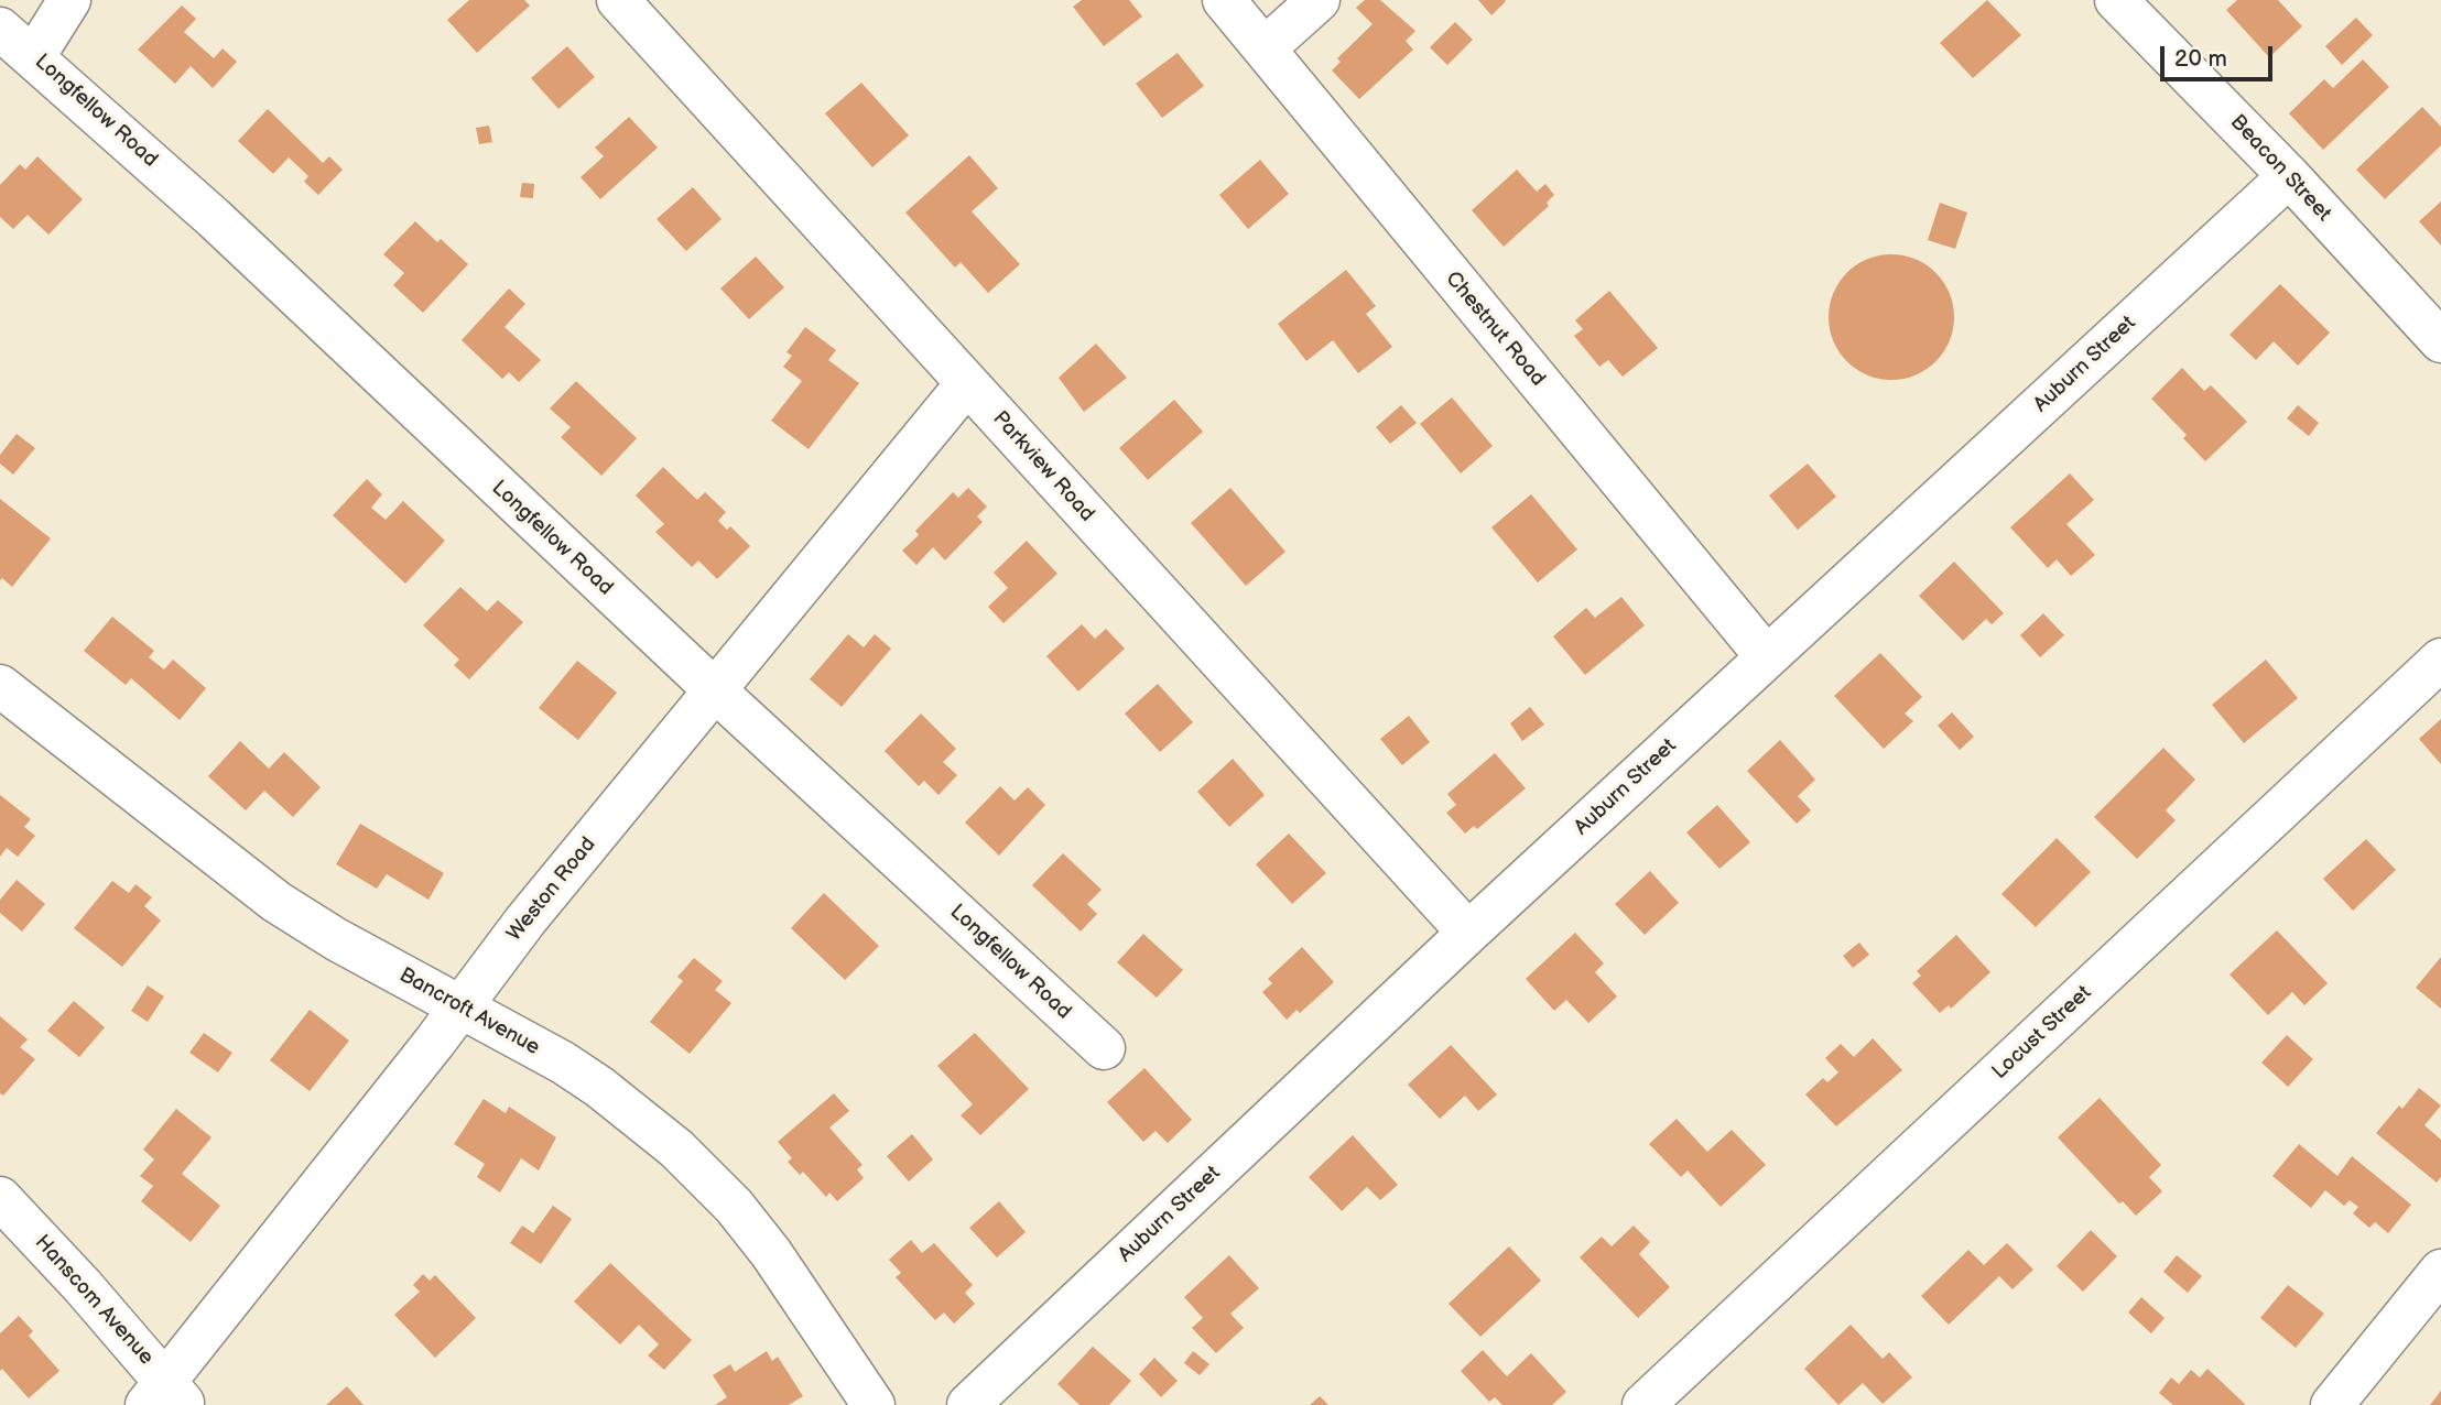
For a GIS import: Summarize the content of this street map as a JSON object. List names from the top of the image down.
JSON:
{
  "streets": {
    "street": [
      "Longfellow Road",
      "Beacon Street",
      "Chestnut Road",
      "Auburn Street",
      "Parkview Road",
      "Weston Road",
      "Bancroft Avenue",
      "Locust Street",
      "Hanscom Avenue"
    ]
  },
  "crossings": [
    ["Longfellow Road", "Weston Road"],
    ["Beacon Street", "Auburn Street"],
    ["Chestnut Road", "Auburn Street"],
    ["Auburn Street", "Parkview Road"],
    ["Parkview Road", "Weston Road"],
    ["Weston Road", "Bancroft Avenue"],
    ["Weston Road", "Hanscom Avenue"]
  ],
  "scale_bar": "20 m"
}
